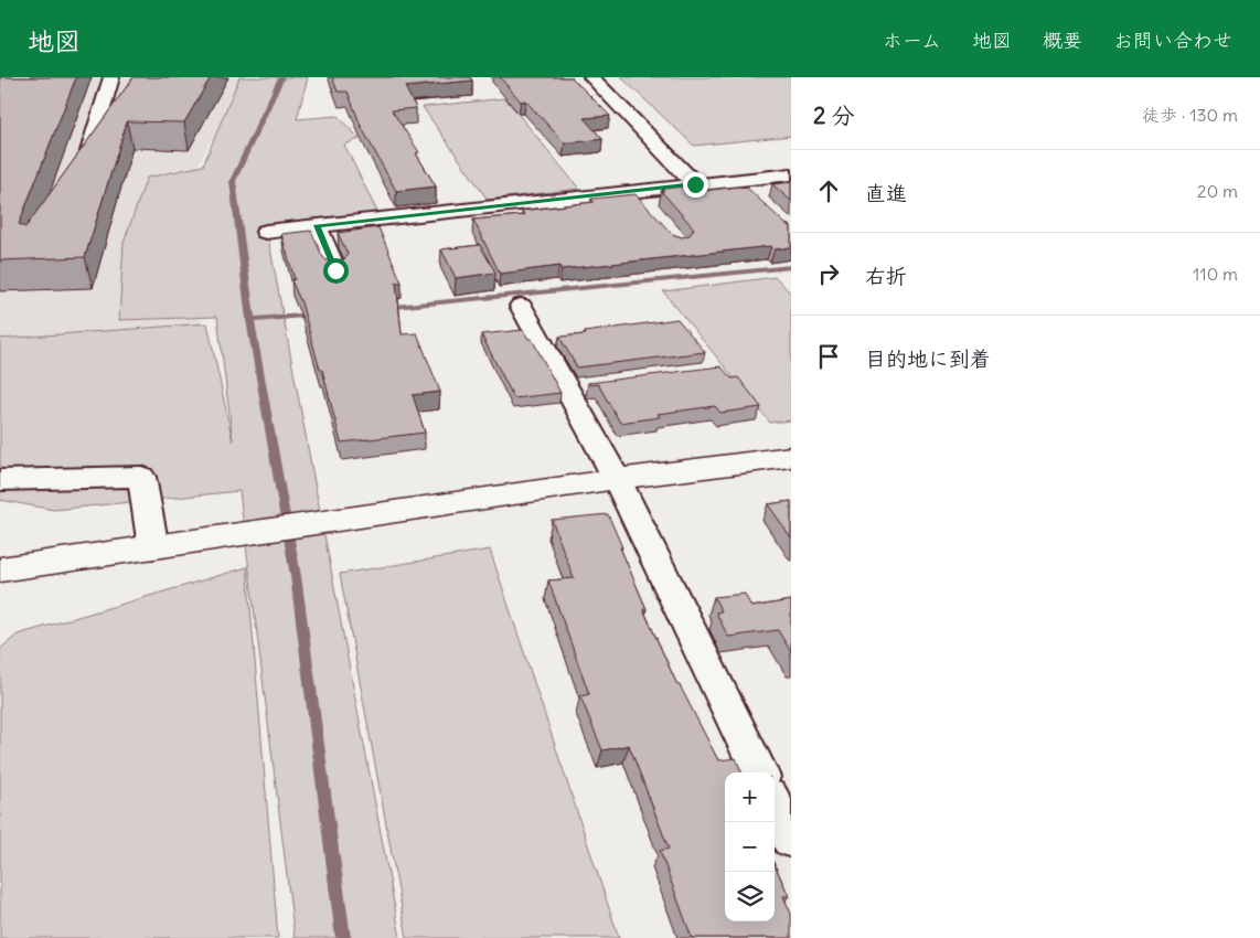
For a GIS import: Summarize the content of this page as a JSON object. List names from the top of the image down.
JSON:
{
  "page": {
    "header": "地図",
    "nav": [
      "ホーム",
      "地図",
      "概要",
      "お問い合わせ"
    ],
    "heading": ["2 分", "徒歩 · 130 m"],
    "list": [
      ["直進", "20 m"],
      ["右折", "110 m"],
      "目的地に到着"
    ],
    "map_buttons": ["+", "−"]
  }
}
